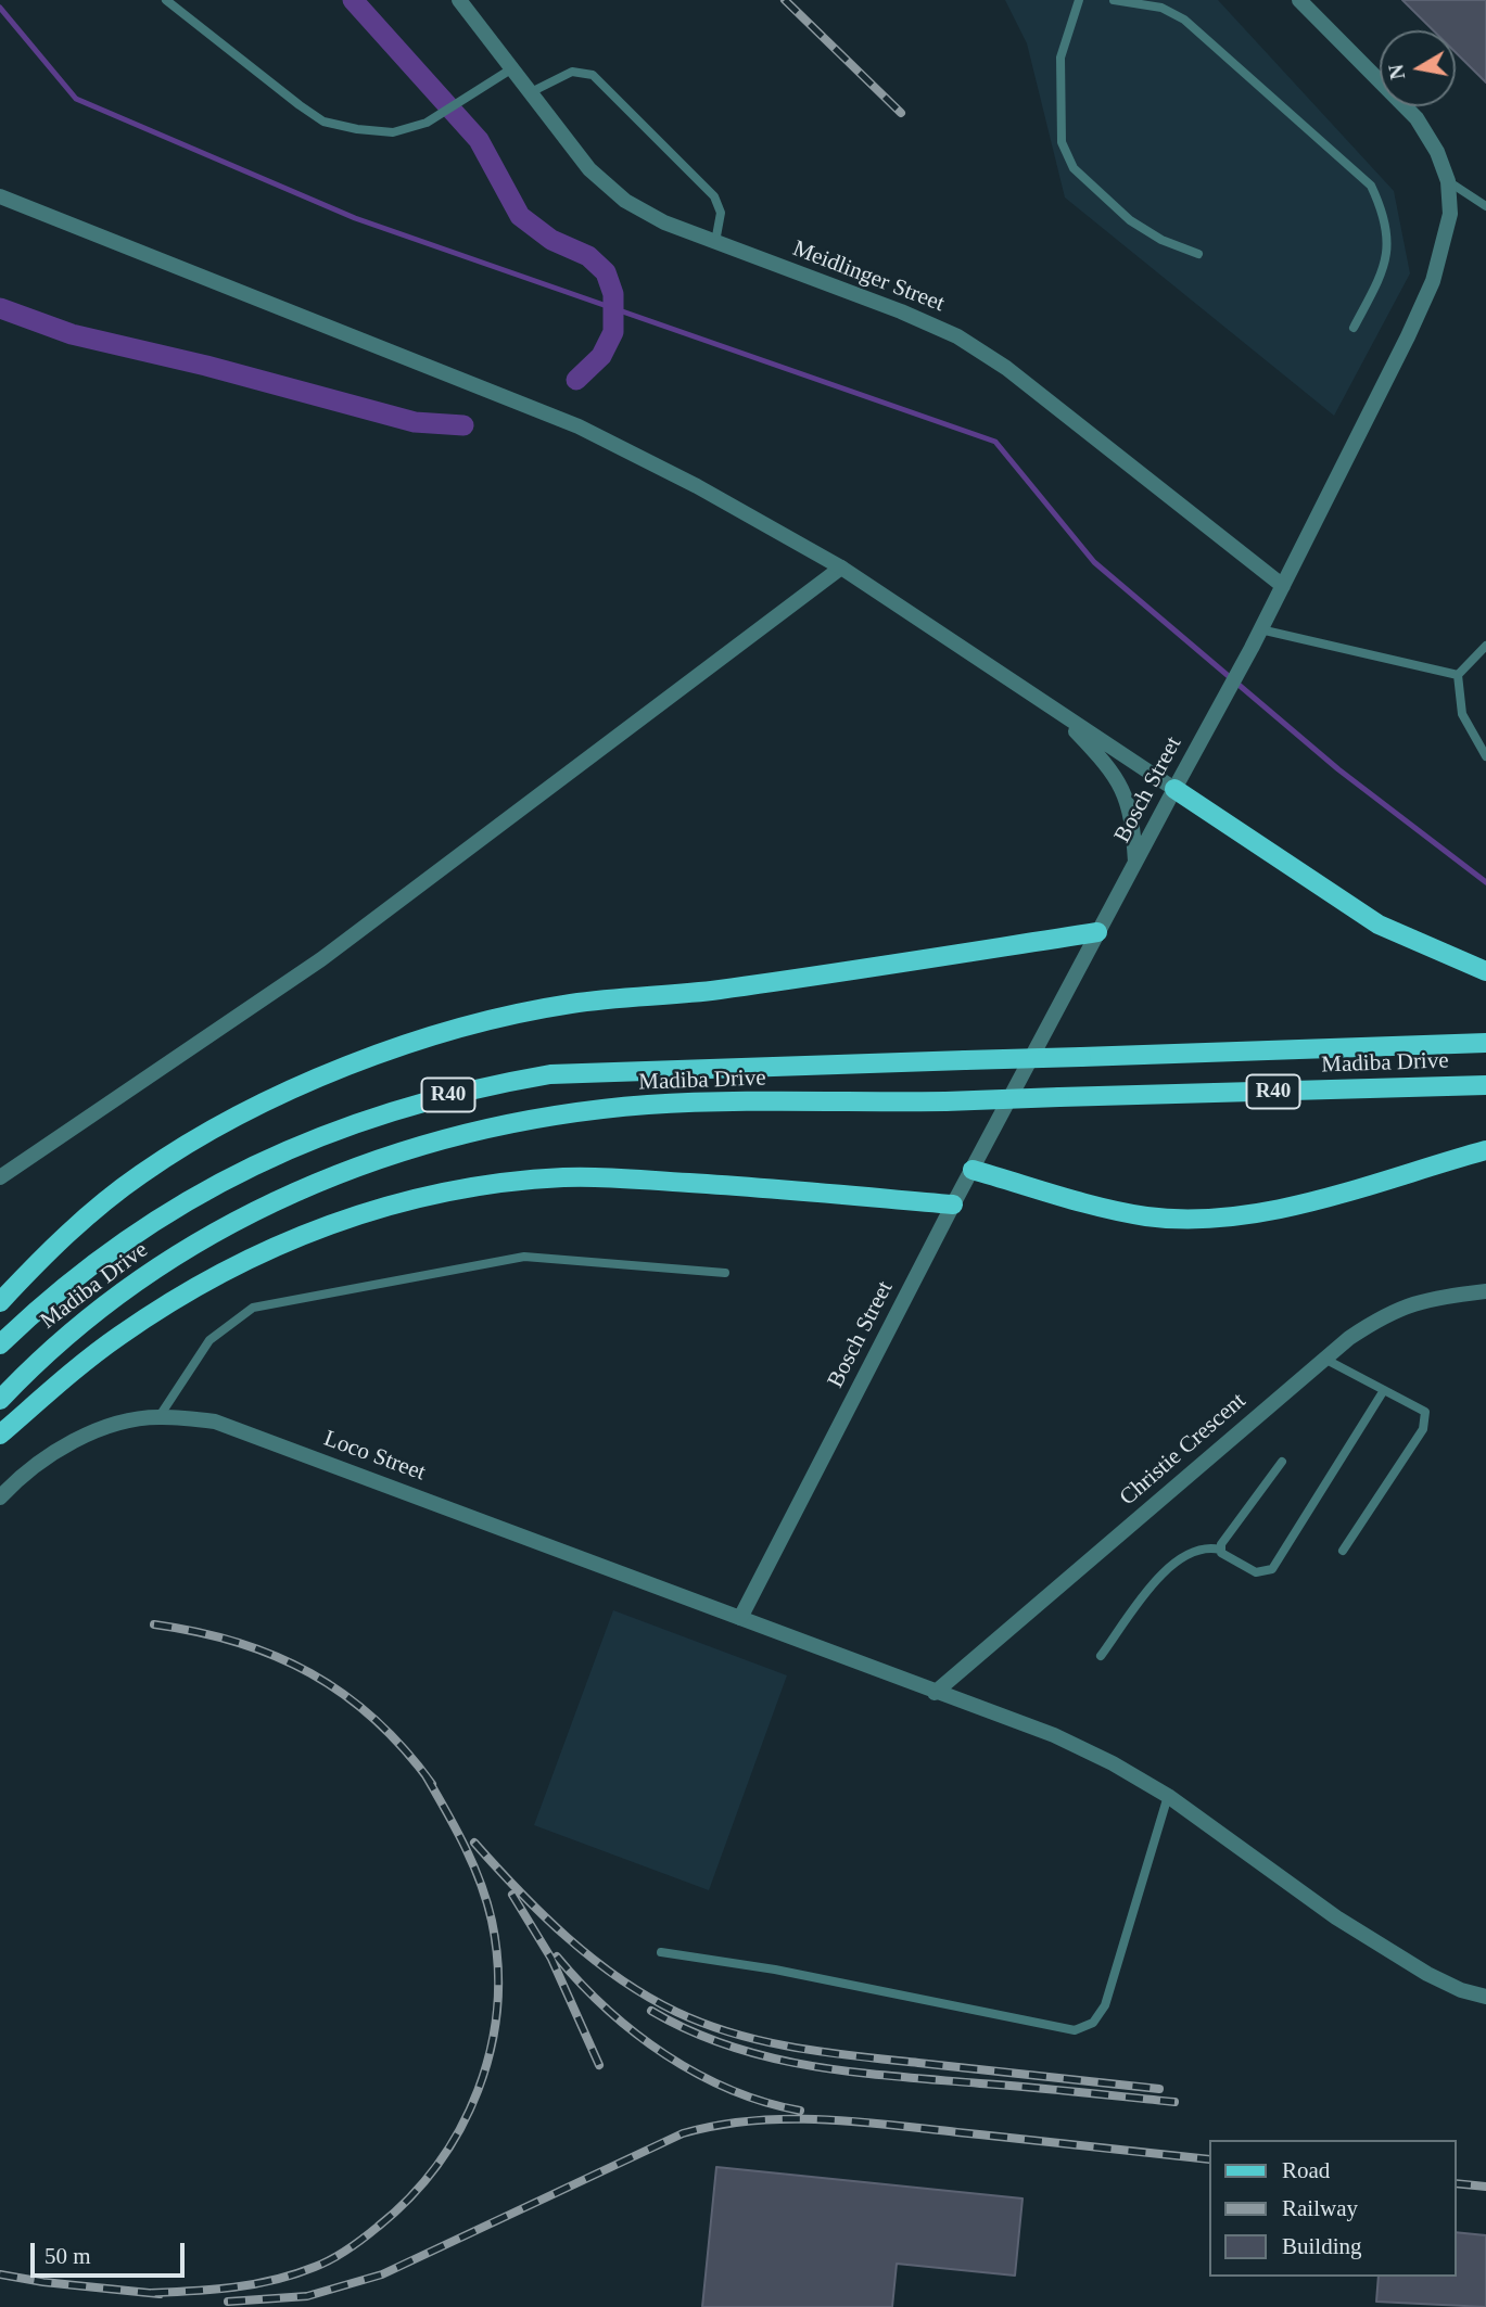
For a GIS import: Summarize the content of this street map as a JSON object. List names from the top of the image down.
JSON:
{
  "streets": {
    "main road": ["Madiba Drive", "R40"],
    "street": [
      "Meidlinger Street",
      "Bosch Street",
      "Christie Crescent",
      "Loco Street"
    ]
  },
  "crossings": [
    ["Meidlinger Street", "Bosch Street"],
    ["Bosch Street", "Loco Street"],
    ["Christie Crescent", "Loco Street"]
  ],
  "legend": ["Road", "Railway", "Building"],
  "scale_bar": "50 m",
  "north": "left"
}
